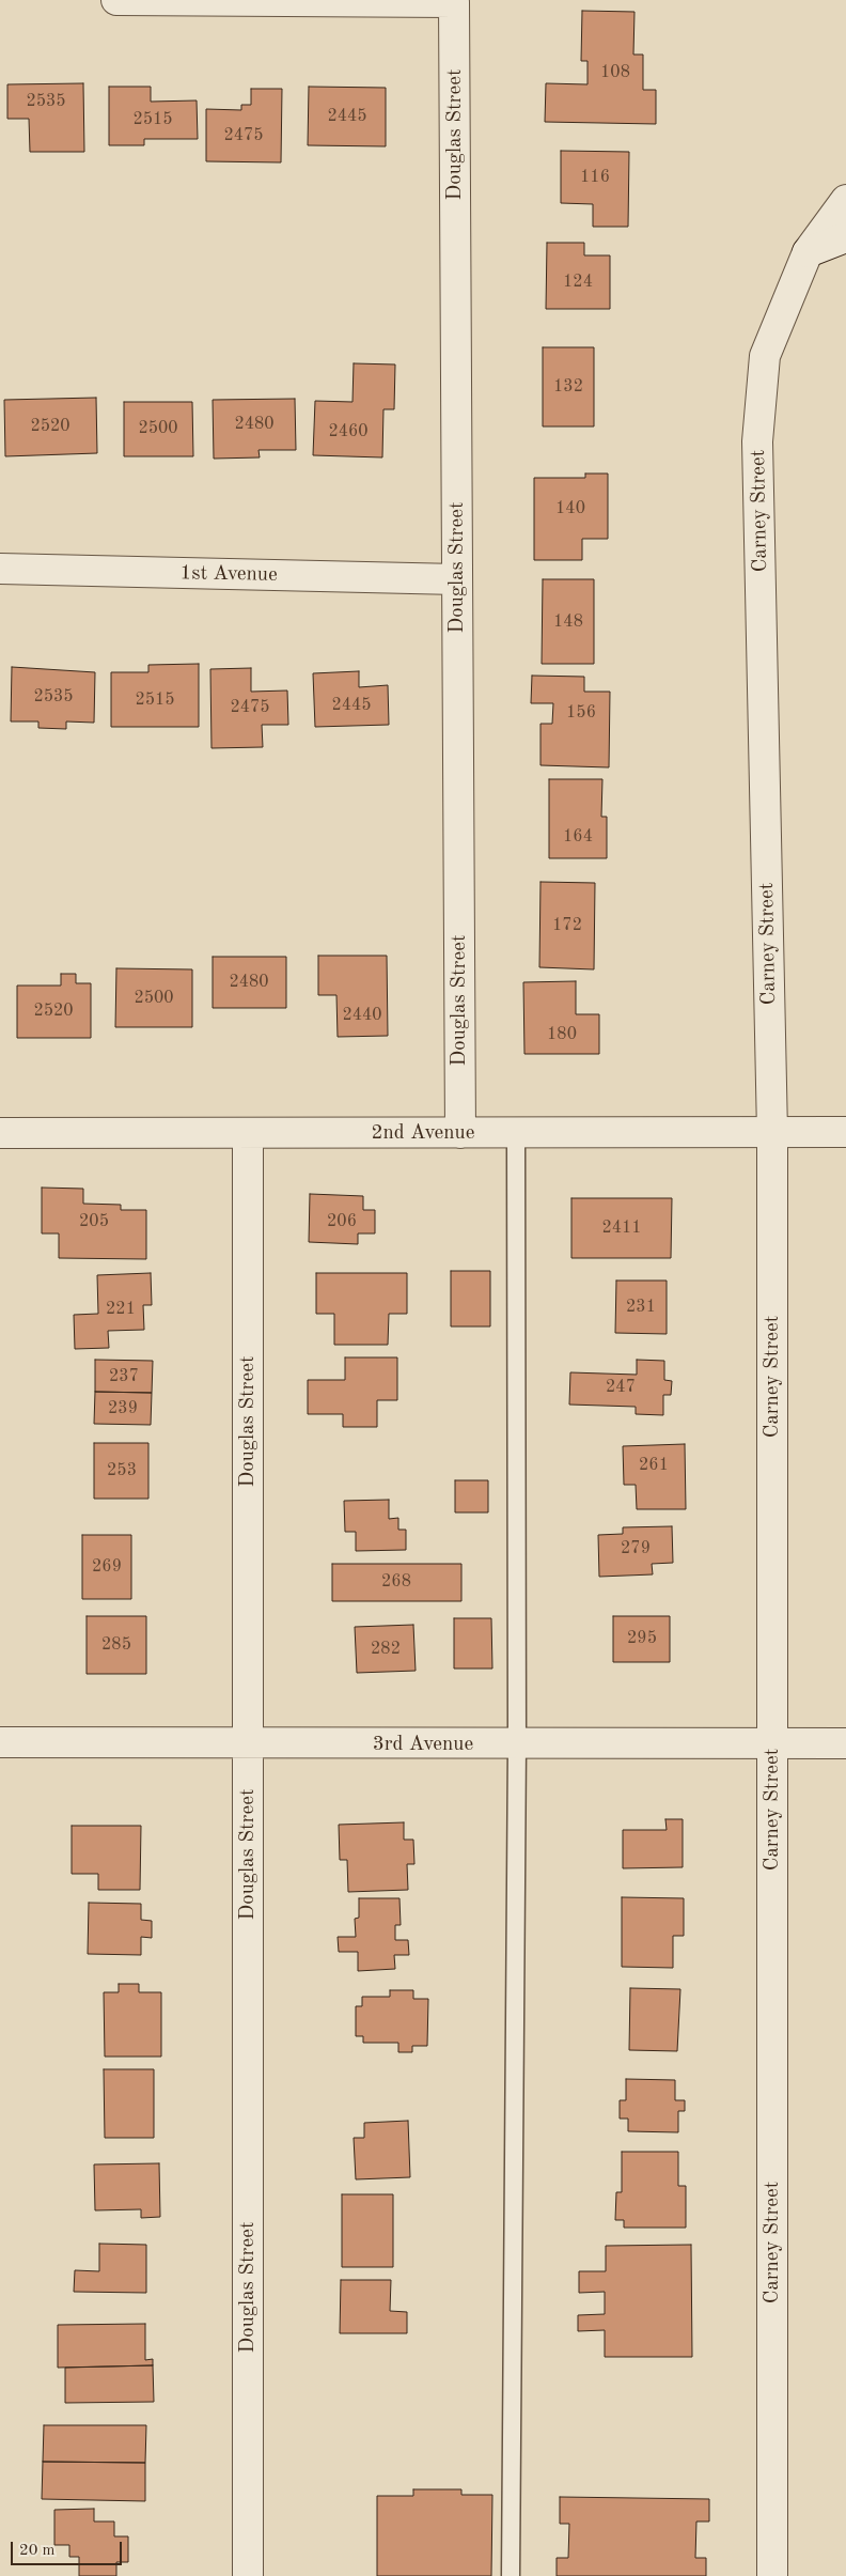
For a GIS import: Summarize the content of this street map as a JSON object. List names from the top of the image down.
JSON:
{
  "streets": {
    "street": [
      "Douglas Street",
      "Carney Street",
      "1st Avenue",
      "2nd Avenue",
      "3rd Avenue"
    ]
  },
  "crossings": [
    ["Douglas Street", "1st Avenue"],
    ["Douglas Street", "2nd Avenue"],
    ["Douglas Street", "3rd Avenue"],
    ["Carney Street", "2nd Avenue"],
    ["Carney Street", "3rd Avenue"]
  ],
  "house_numbers": [
    "108",
    "2535",
    "2445",
    "2515",
    "2475",
    "116",
    "124",
    "132",
    "2480",
    "2520",
    "2500",
    "2460",
    "140",
    "148",
    "2535",
    "2515",
    "2445",
    "2475",
    "156",
    "164",
    "172",
    "2480",
    "2500",
    "2520",
    "2440",
    "180",
    "205",
    "206",
    "2411",
    "231",
    "221",
    "237",
    "247",
    "239",
    "261",
    "253",
    "279",
    "269",
    "268",
    "295",
    "285",
    "282"
  ],
  "scale_bar": "20 m"
}
